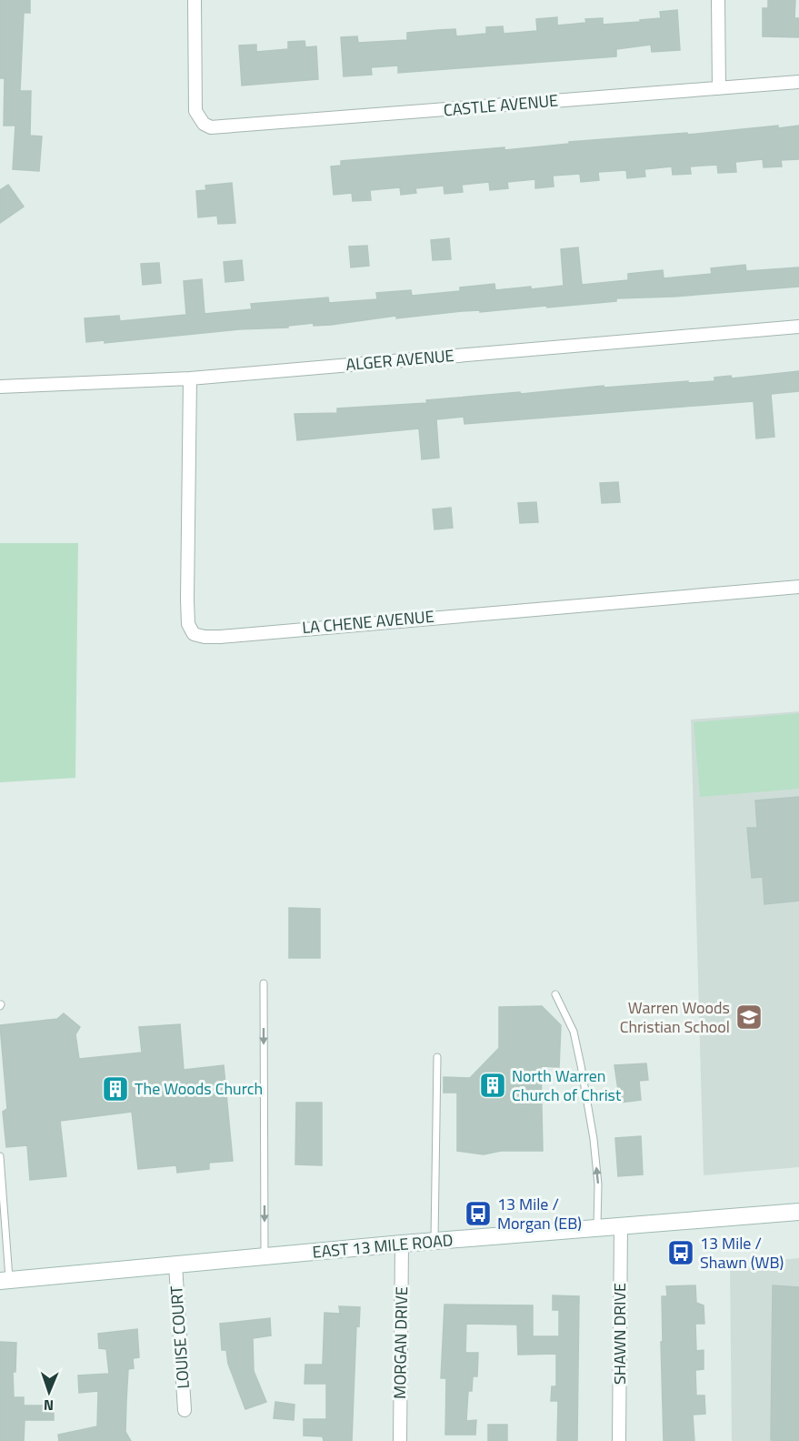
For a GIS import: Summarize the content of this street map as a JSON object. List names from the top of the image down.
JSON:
{
  "streets": {
    "main road": ["EAST 13 MILE ROAD"],
    "street": [
      "CASTLE AVENUE",
      "ALGER AVENUE",
      "LA CHENE AVENUE",
      "SHAWN DRIVE",
      "LOUISE COURT",
      "MORGAN DRIVE"
    ]
  },
  "crossings": [
    ["ALGER AVENUE", "LA CHENE AVENUE"],
    ["EAST 13 MILE ROAD", "SHAWN DRIVE"],
    ["EAST 13 MILE ROAD", "LOUISE COURT"],
    ["EAST 13 MILE ROAD", "MORGAN DRIVE"]
  ],
  "places": {
    "school or university": ["Warren Woods Christian School"],
    "building": ["North Warren Church of Christ", "The Woods Church"],
    "bus stop": ["13 Mile / Morgan (EB)", "13 Mile / Shawn (WB)"]
  },
  "north": "bottom"
}
